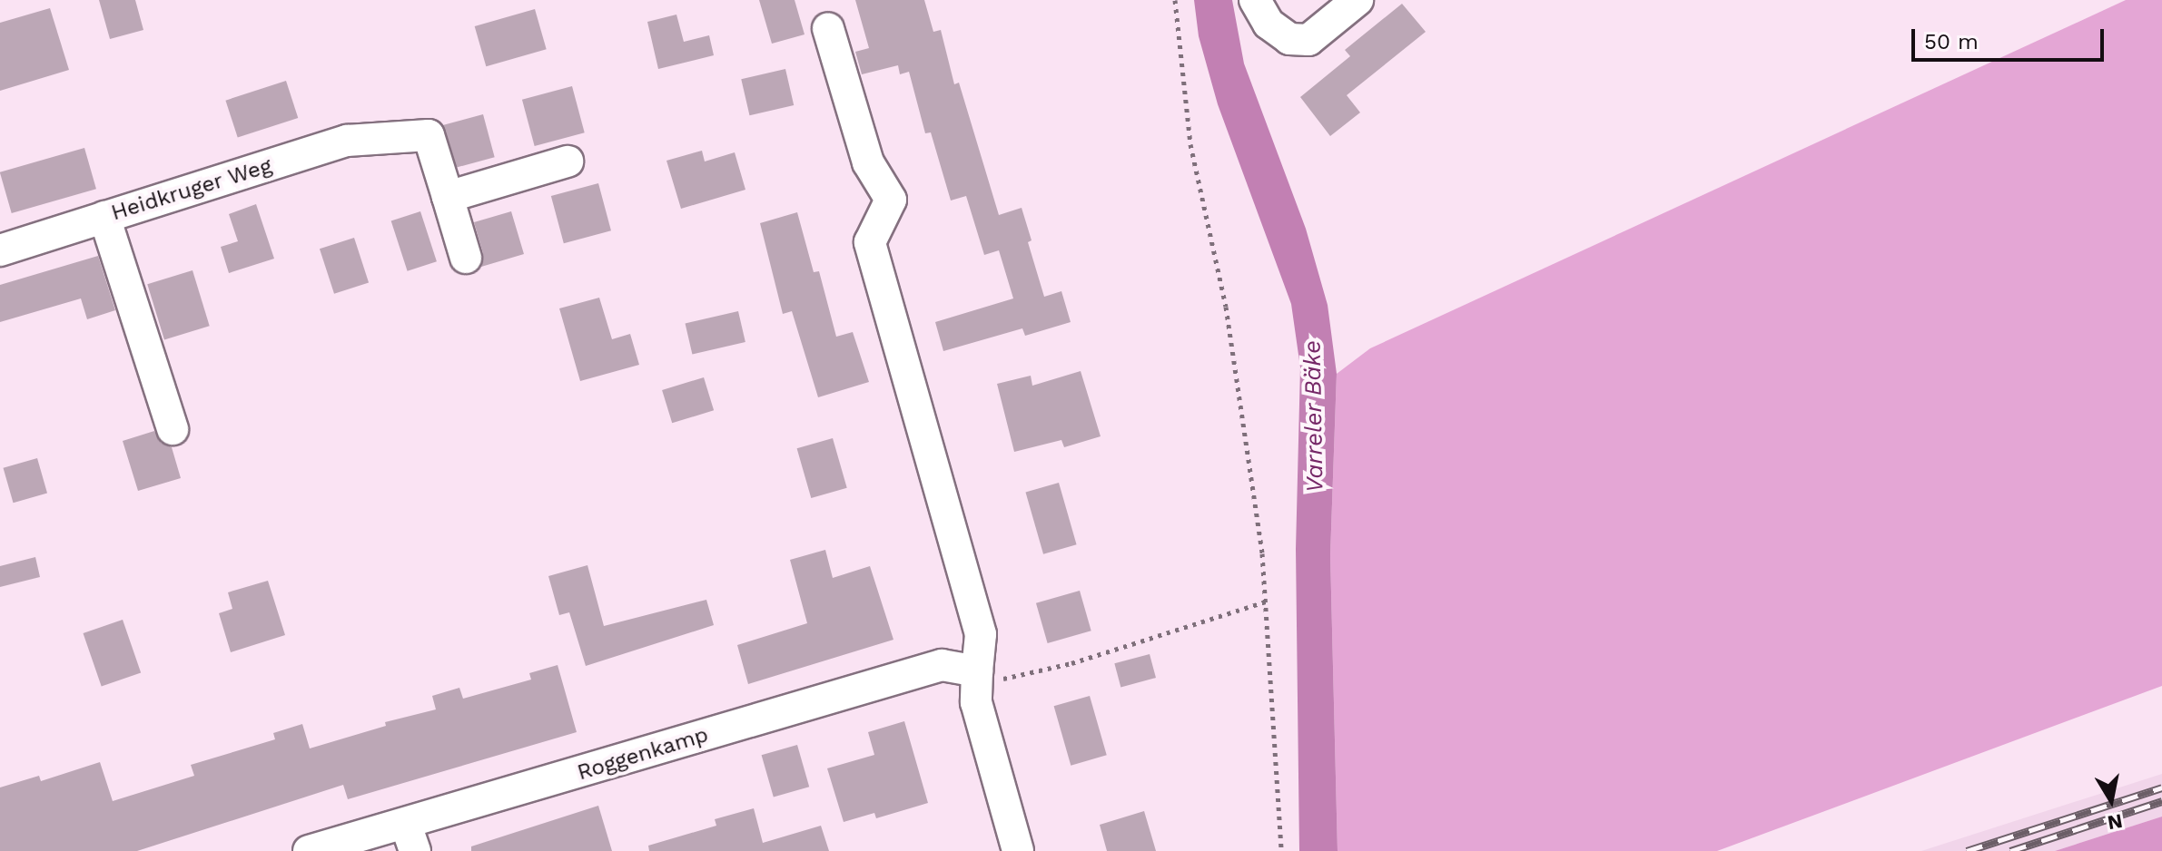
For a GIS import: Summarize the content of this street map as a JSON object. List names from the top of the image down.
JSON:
{
  "streets": {
    "street": ["Heidkruger Weg", "Roggenkamp"]
  },
  "water": ["Varreler Bäke"],
  "scale_bar": "50 m",
  "north": "bottom"
}
